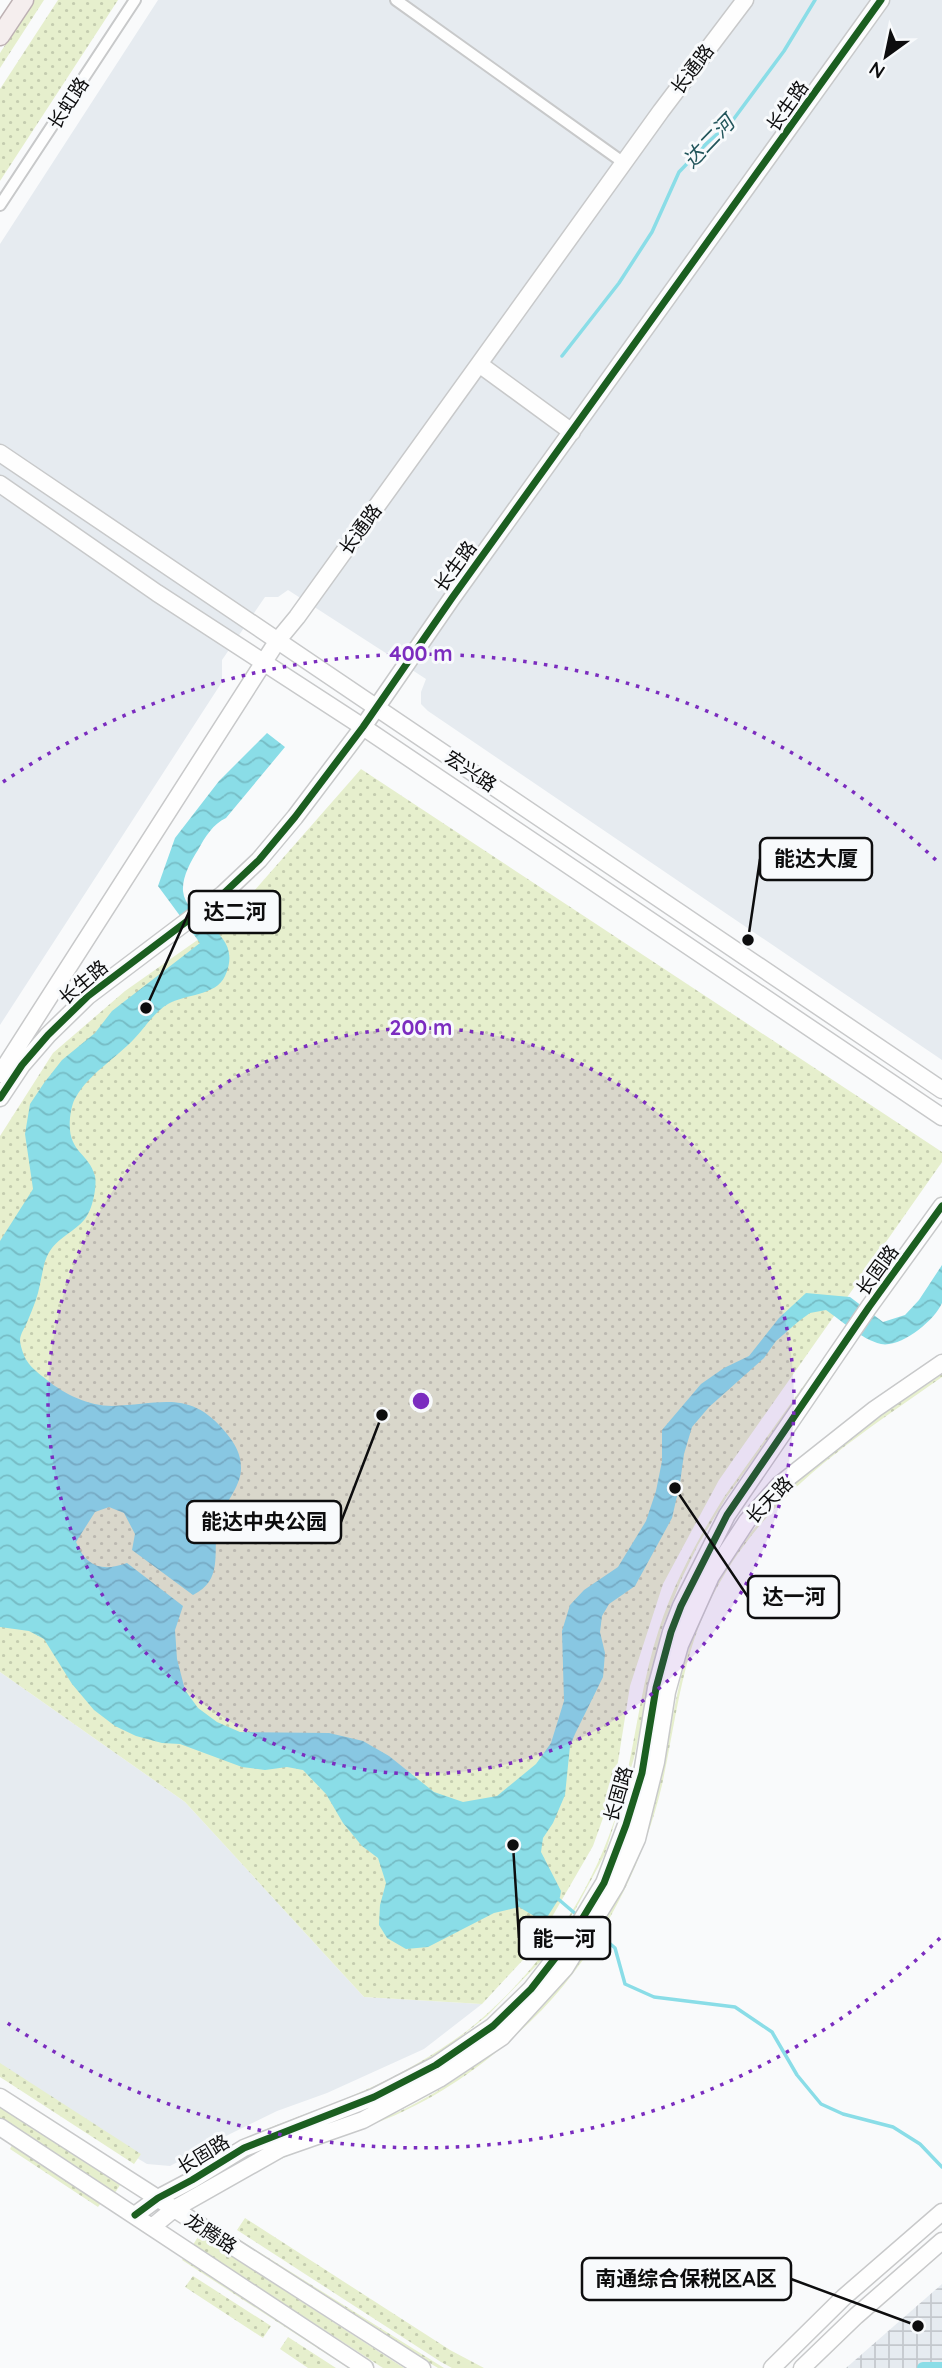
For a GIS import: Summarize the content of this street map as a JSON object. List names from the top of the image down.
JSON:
{
  "streets": {
    "street": [
      "长通路",
      "长虹路",
      "长生路",
      "宏兴路",
      "长固路",
      "长天路",
      "龙腾路"
    ]
  },
  "crossings": [
    ["长通路", "宏兴路"],
    ["长生路", "宏兴路"],
    ["长固路", "长天路"],
    ["长固路", "龙腾路"]
  ],
  "water": ["达二河"],
  "places": [
    "能达大厦",
    "达二河",
    "能达中央公园",
    "达一河",
    "能一河",
    "南通综合保税区A区"
  ],
  "north": "bottom left",
  "rings": ["400 m", "200 m"]
}
